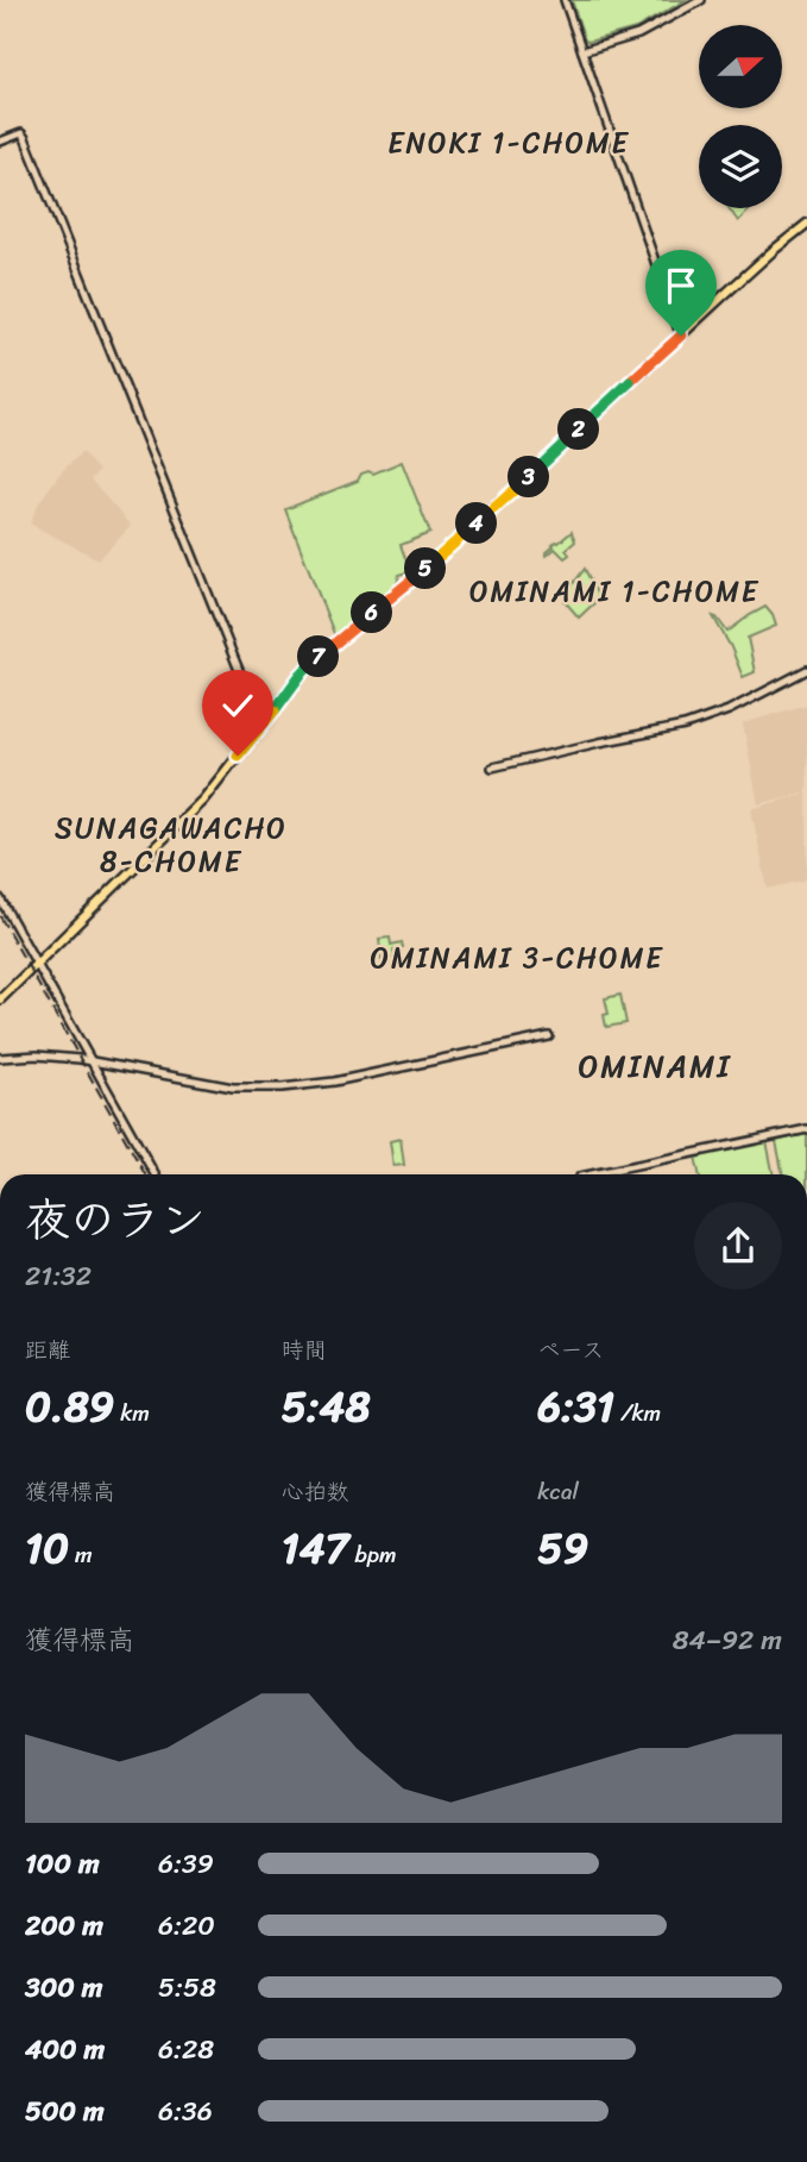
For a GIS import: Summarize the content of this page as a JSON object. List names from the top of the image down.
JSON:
{
  "districts": [
    "ENOKI 1-CHOME",
    "OMINAMI 1-CHOME",
    "SUNAGAWACHO 8-CHOME",
    "OMINAMI 3-CHOME",
    "OMINAMI"
  ],
  "north": "right",
  "page": {
    "pins": [
      "2",
      "3",
      "4",
      "5",
      "6",
      "7"
    ],
    "heading": ["夜のラン", "21:32"],
    "stats": [
      ["距離", "0.89 km"],
      ["時間", "5:48"],
      ["ペース", "6:31 /km"],
      ["獲得標高", "10 m"],
      ["心拍数", "147 bpm"],
      ["kcal", "59"]
    ],
    "chart": ["獲得標高", "84–92 m"],
    "list": [
      {
        "name": "100 m",
        "note": "6:39"
      },
      {
        "name": "200 m",
        "note": "6:20"
      },
      {
        "name": "300 m",
        "note": "5:58"
      },
      {
        "name": "400 m",
        "note": "6:28"
      },
      {
        "name": "500 m",
        "note": "6:36"
      }
    ]
  }
}
